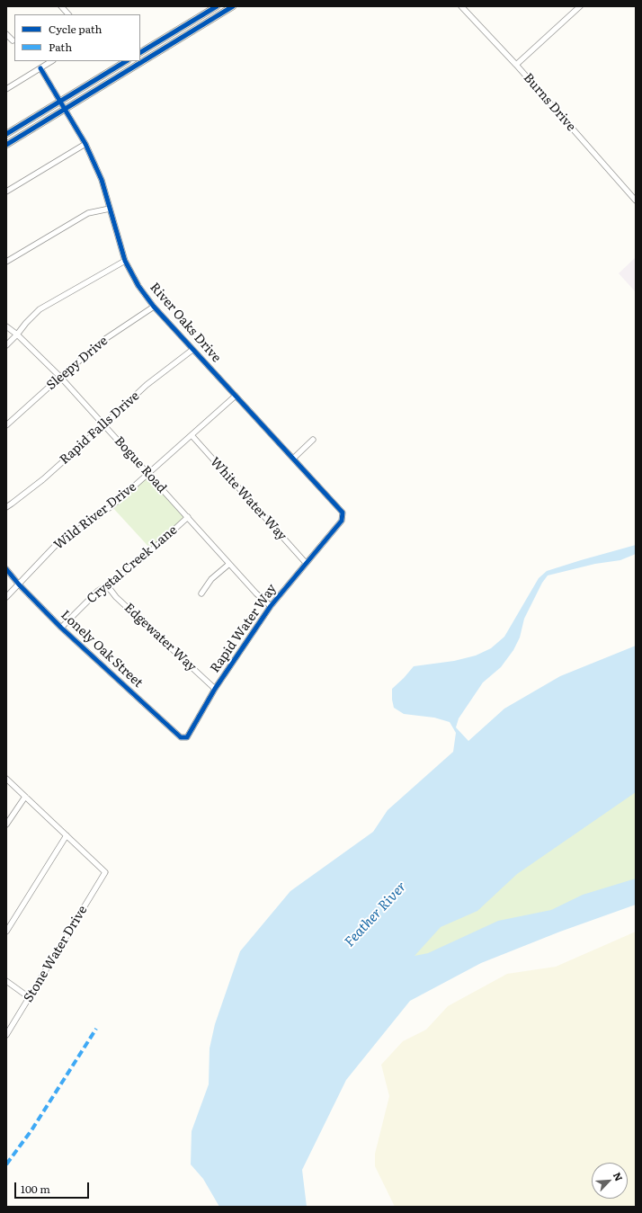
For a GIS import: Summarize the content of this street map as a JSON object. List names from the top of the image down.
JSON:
{
  "streets": {
    "street": [
      "Burns Drive",
      "River Oaks Drive",
      "Sleepy Drive",
      "Rapid Falls Drive",
      "Bogue Road",
      "White Water Way",
      "Wild River Drive",
      "Crystal Creek Lane",
      "Rapid Water Way",
      "Edgewater Way",
      "Lonely Oak Street",
      "Stone Water Drive"
    ]
  },
  "crossings": [
    ["River Oaks Drive", "Sleepy Drive"],
    ["River Oaks Drive", "Rapid Falls Drive"],
    ["River Oaks Drive", "Wild River Drive"],
    ["River Oaks Drive", "Rapid Water Way"],
    ["Sleepy Drive", "Bogue Road"],
    ["Rapid Falls Drive", "Bogue Road"],
    ["Bogue Road", "Wild River Drive"],
    ["Bogue Road", "Crystal Creek Lane"],
    ["Bogue Road", "Rapid Water Way"],
    ["White Water Way", "Wild River Drive"],
    ["White Water Way", "Rapid Water Way"],
    ["Wild River Drive", "Lonely Oak Street"],
    ["Crystal Creek Lane", "Edgewater Way"],
    ["Crystal Creek Lane", "Lonely Oak Street"],
    ["Rapid Water Way", "Edgewater Way"],
    ["Rapid Water Way", "Lonely Oak Street"]
  ],
  "water": ["Feather River"],
  "legend": ["Cycle path", "Path"],
  "scale_bar": "100 m",
  "north": "top right"
}
